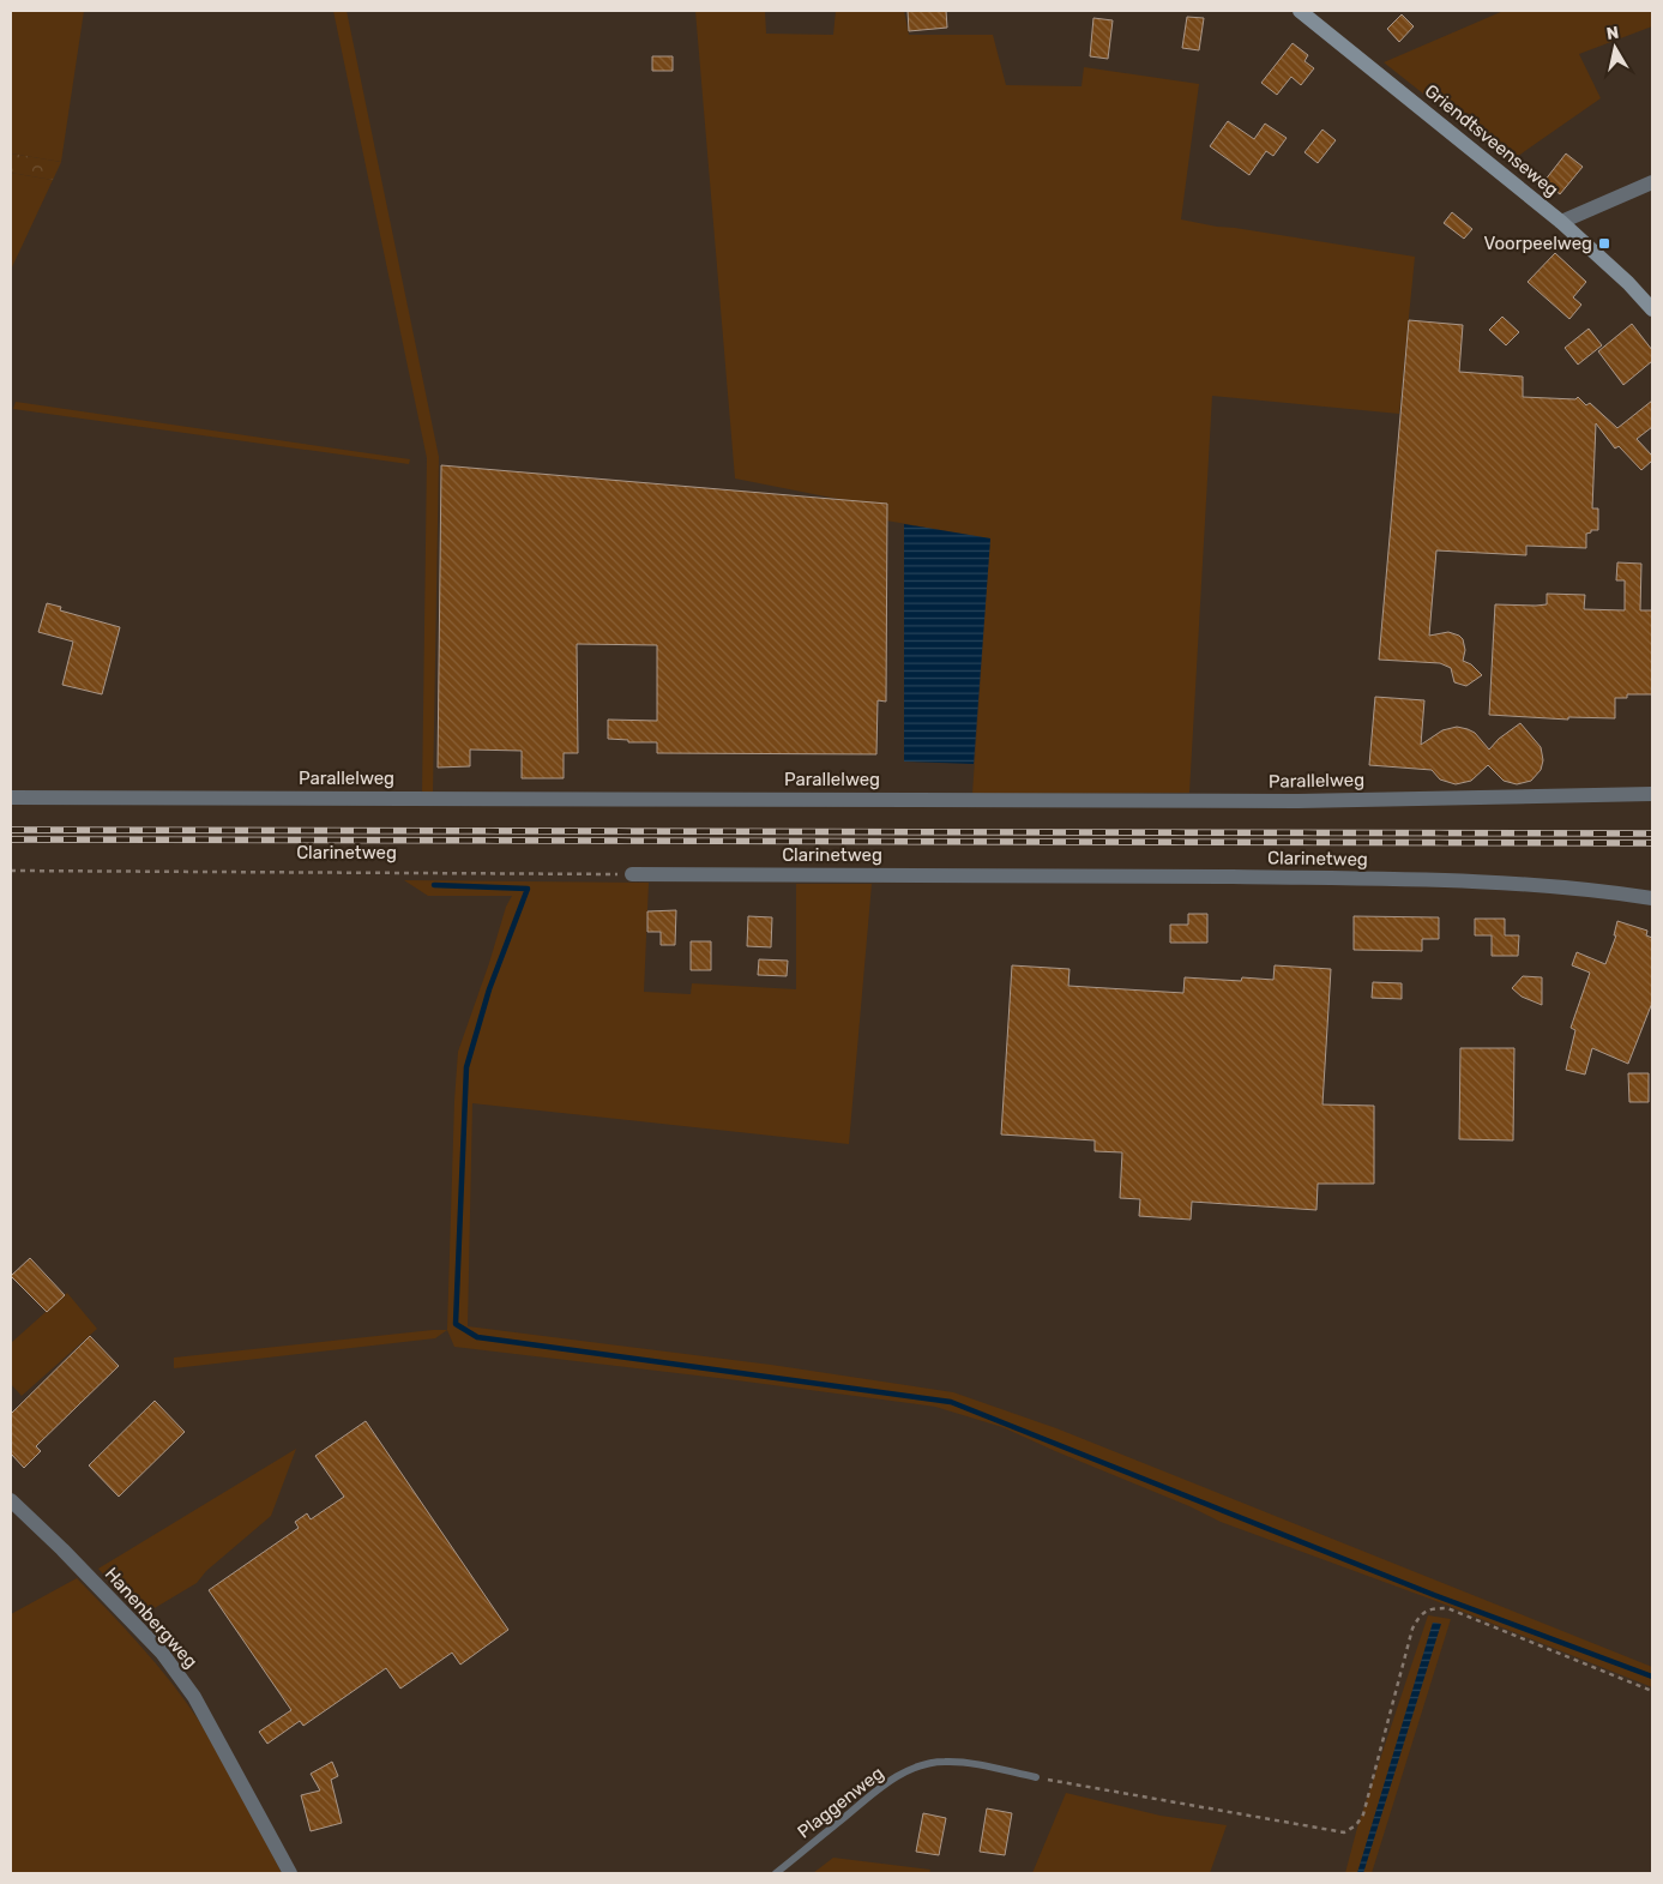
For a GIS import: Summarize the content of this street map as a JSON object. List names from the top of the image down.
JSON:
{
  "streets": {
    "street": [
      "Griendtsveenseweg",
      "Parallelweg",
      "Clarinetweg",
      "Hanenbergweg"
    ],
    "lane": ["Plaggenweg"]
  },
  "places": {
    "transit": ["Voorpeelweg"]
  },
  "north": "top"
}
